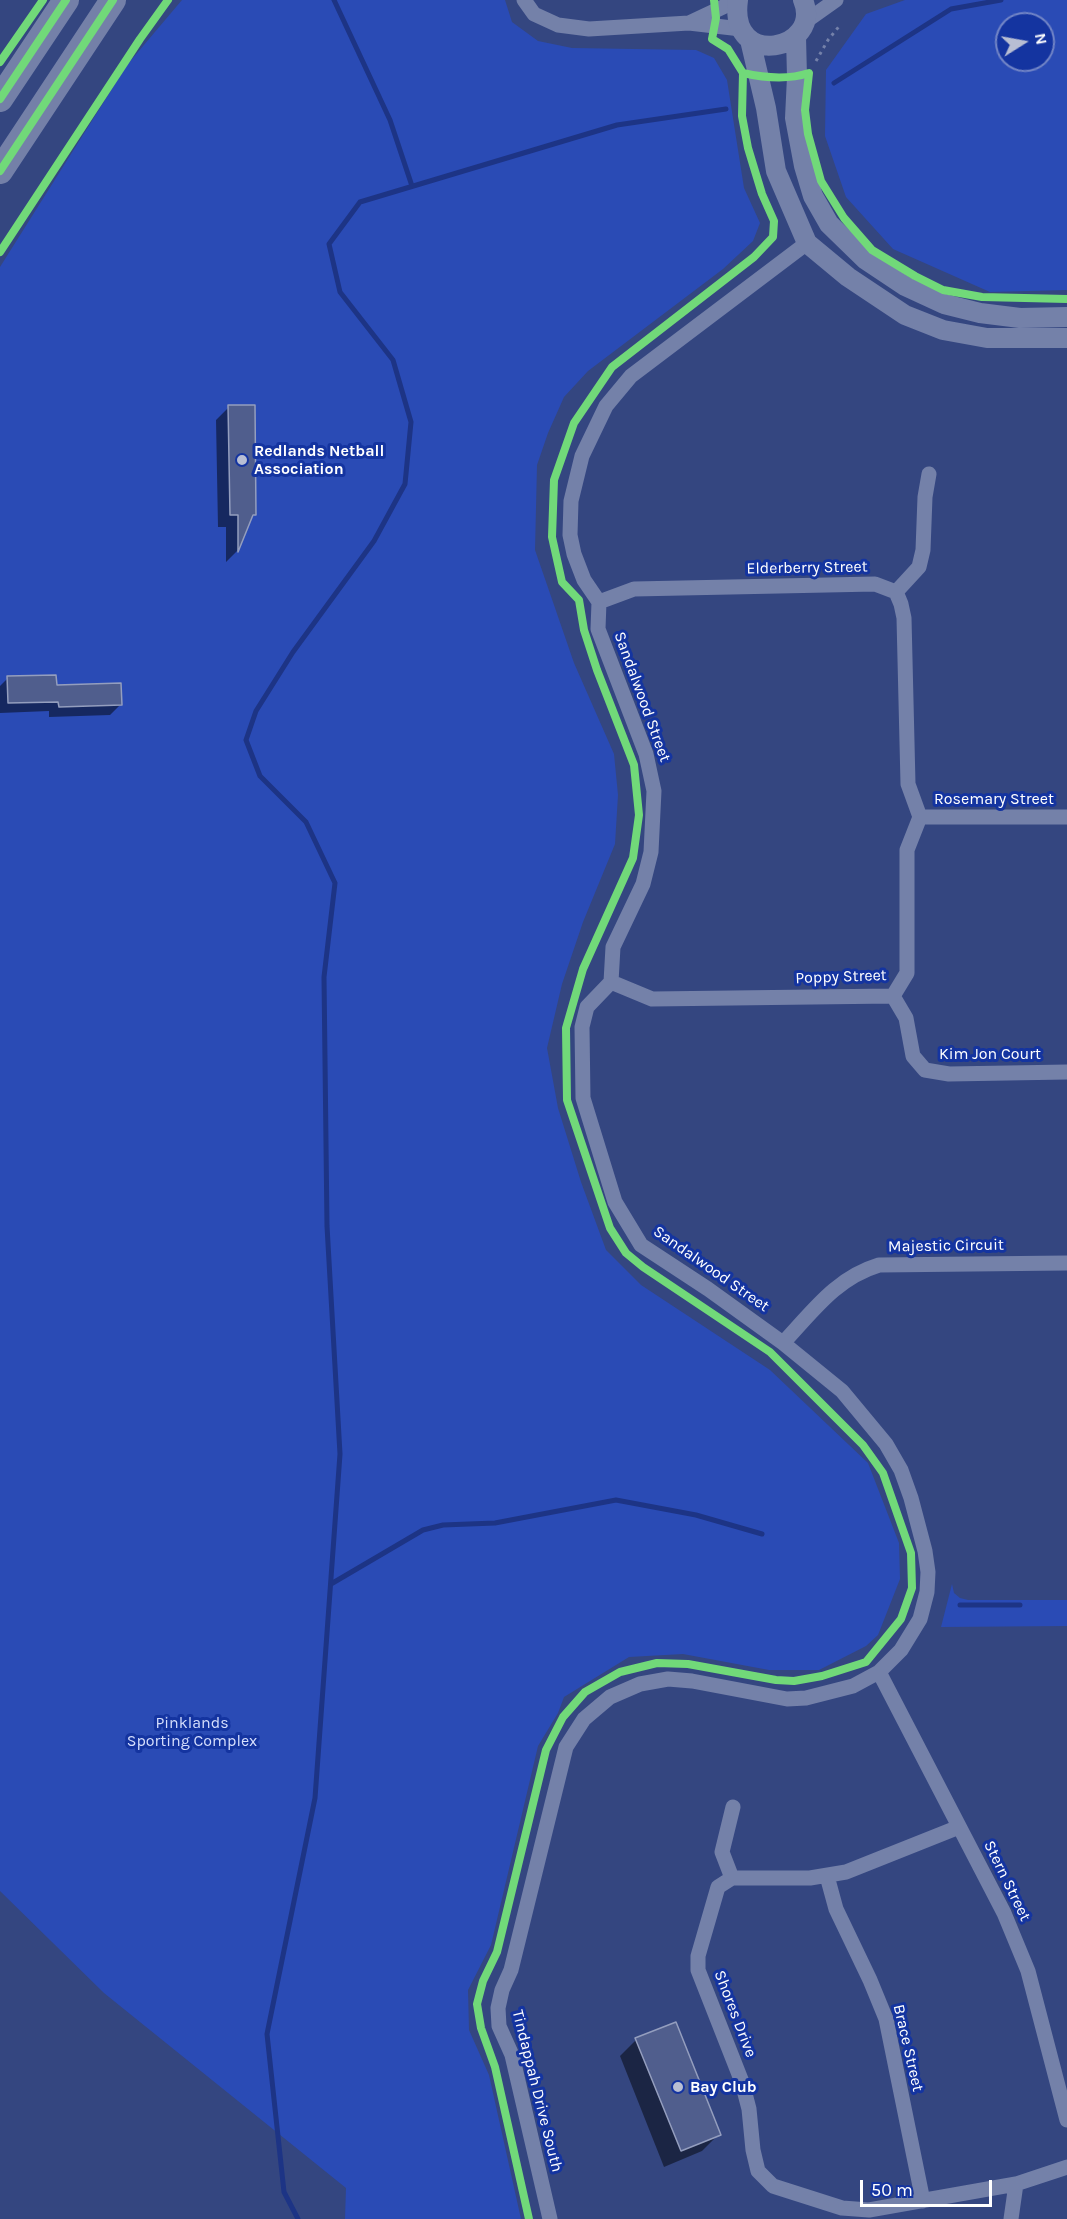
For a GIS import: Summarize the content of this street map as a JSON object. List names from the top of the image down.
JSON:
{
  "streets": {
    "street": [
      "Elderberry Street",
      "Sandalwood Street",
      "Rosemary Street",
      "Poppy Street",
      "Kim Jon Court",
      "Majestic Circuit",
      "Stern Street",
      "Shores Drive",
      "Brace Street",
      "Tindappah Drive South"
    ]
  },
  "crossings": [
    ["Elderberry Street", "Sandalwood Street"],
    ["Sandalwood Street", "Poppy Street"],
    ["Sandalwood Street", "Majestic Circuit"],
    ["Sandalwood Street", "Tindappah Drive South"],
    ["Rosemary Street", "Poppy Street"],
    ["Poppy Street", "Kim Jon Court"],
    ["Stern Street", "Tindappah Drive South"],
    ["Shores Drive", "Brace Street"]
  ],
  "parks": ["Pinklands Sporting Complex"],
  "places": ["Redlands Netball Association", "Bay Club"],
  "scale_bar": "50 m",
  "north": "right"
}
